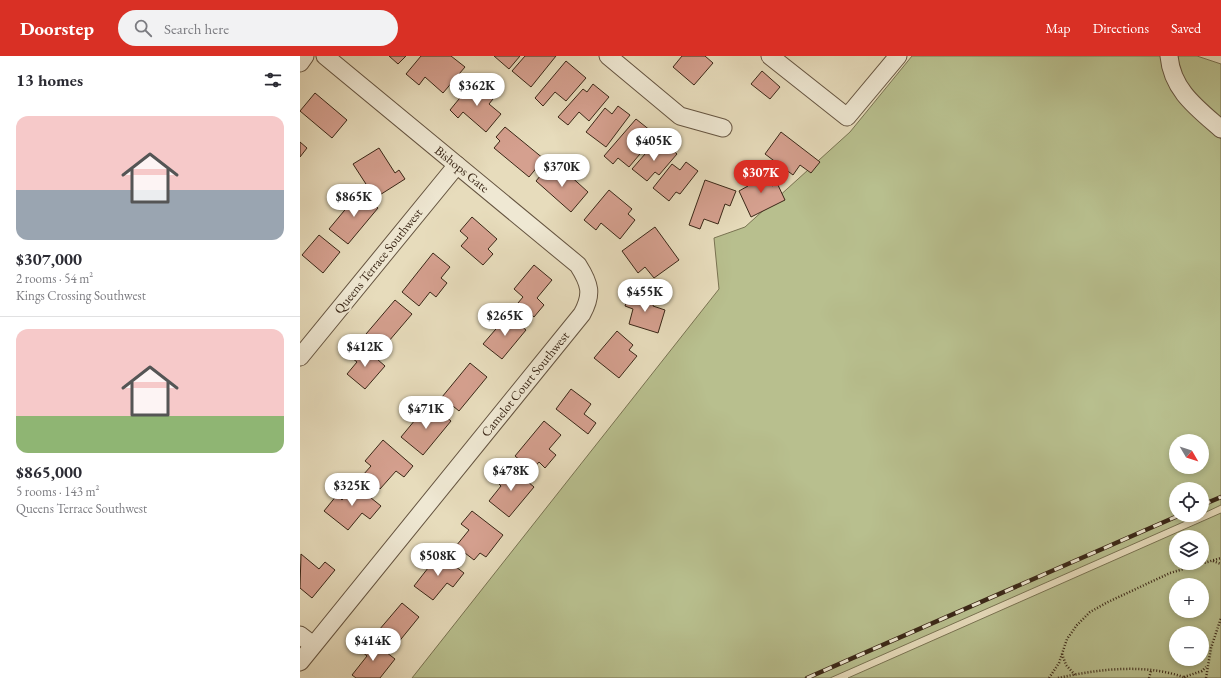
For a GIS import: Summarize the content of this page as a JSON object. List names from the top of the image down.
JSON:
{
  "streets": {
    "street": ["Bishops Gate", "Queens Terrace Southwest", "Camelot Court Southwest"]
  },
  "crossings": [
    ["Bishops Gate", "Queens Terrace Southwest"],
    ["Bishops Gate", "Camelot Court Southwest"]
  ],
  "north": "bottom right",
  "page": {
    "header": "Doorstep",
    "search": "Search here",
    "nav": ["Map", "Directions", "Saved"],
    "heading": "13 homes",
    "price": [
      "$362K",
      "$405K",
      "$370K",
      "$307K",
      "$865K",
      "$455K",
      "$265K",
      "$412K",
      "$471K",
      "$478K",
      "$325K",
      "$508K",
      "$414K"
    ],
    "list": [
      {
        "name": "$307,000",
        "note": "2 rooms · 54 m² · Kings Crossing Southwest"
      },
      {
        "name": "$865,000",
        "note": "5 rooms · 143 m² · Queens Terrace Southwest"
      }
    ],
    "map_buttons": ["+", "−"]
  }
}
